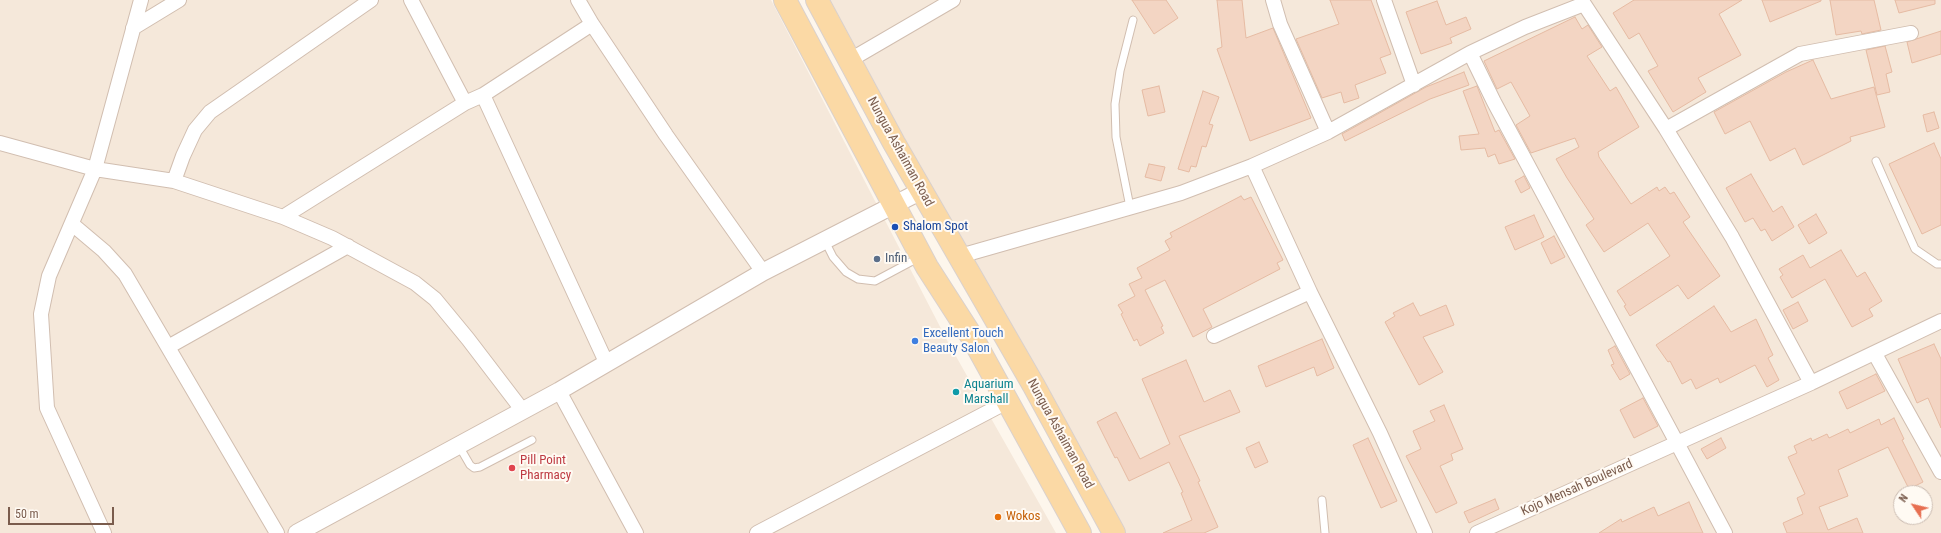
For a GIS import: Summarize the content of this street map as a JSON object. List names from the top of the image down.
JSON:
{
  "streets": {
    "main road": ["Nungua Ashaiman Road"],
    "street": ["Kojo Mensah Boulevard"]
  },
  "places": [
    "Shalom Spot",
    "Infin",
    "Excellent Touch Beauty Salon",
    "Aquarium Marshall",
    "Pill Point Pharmacy",
    "Wokos"
  ],
  "scale_bar": "50 m",
  "north": "top left"
}
